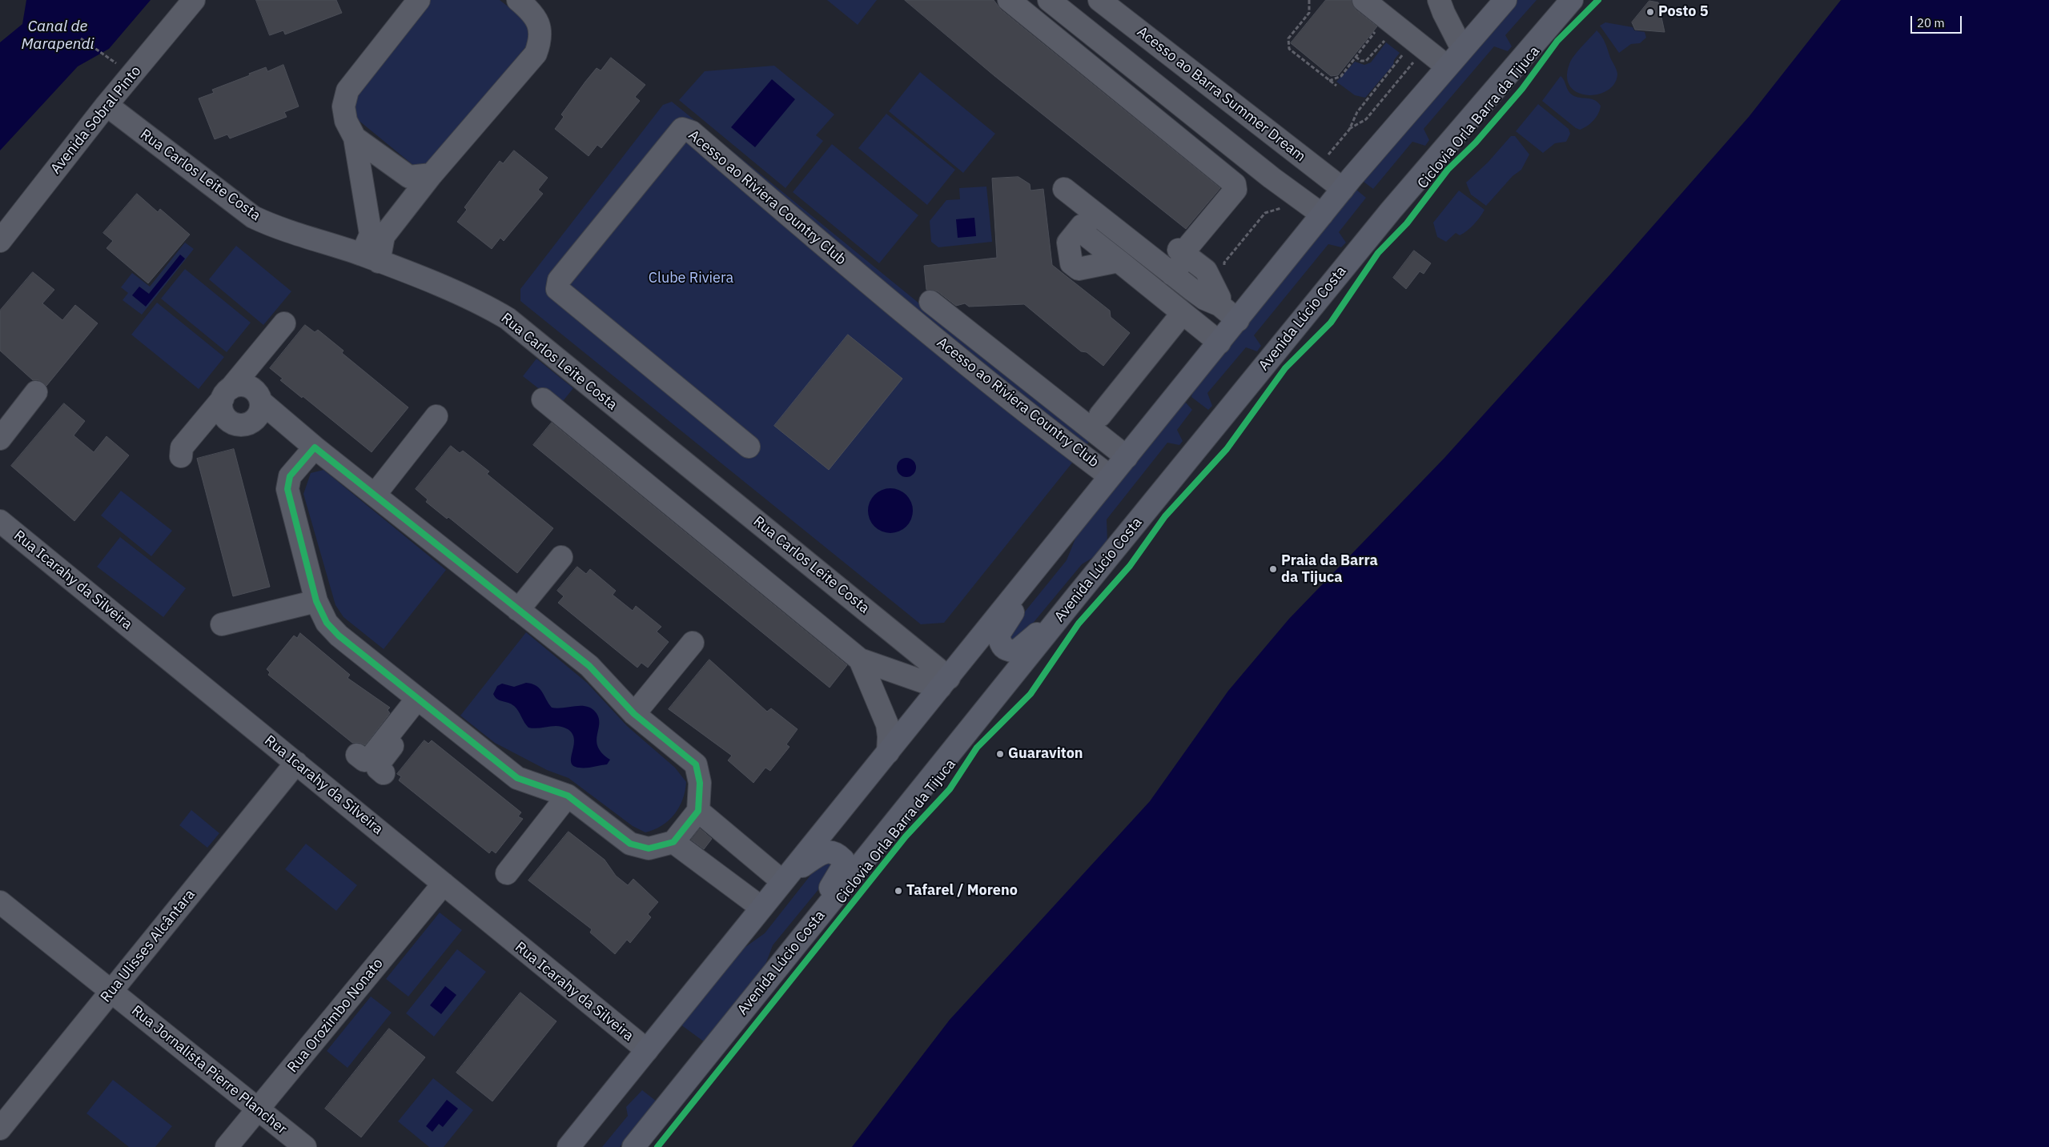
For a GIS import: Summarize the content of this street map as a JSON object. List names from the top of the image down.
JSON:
{
  "streets": {
    "main road": ["Avenida Lúcio Costa"],
    "street": [
      "Acesso ao Barra Summer Dream",
      "Avenida Sobral Pinto",
      "Rua Carlos Leite Costa",
      "Acesso ao Riviera Country Club",
      "Rua Icarahy da Silveira",
      "Rua Ulisses Alcântara",
      "Rua Orozimbo Nonato",
      "Rua Jornalista Pierre Plancher"
    ],
    "cycle path": ["Ciclovia Orla Barra da Tijuca"]
  },
  "crossings": [
    ["Avenida Sobral Pinto", "Rua Carlos Leite Costa"],
    ["Rua Icarahy da Silveira", "Rua Ulisses Alcântara"],
    ["Rua Icarahy da Silveira", "Rua Orozimbo Nonato"],
    ["Rua Ulisses Alcântara", "Rua Jornalista Pierre Plancher"],
    ["Rua Orozimbo Nonato", "Rua Jornalista Pierre Plancher"]
  ],
  "water": ["Canal de Marapendi"],
  "parks": ["Clube Riviera"],
  "places": [
    "Posto 5",
    "Praia da Barra da Tijuca",
    "Guaraviton",
    "Tafarel / Moreno"
  ],
  "scale_bar": "20 m"
}
